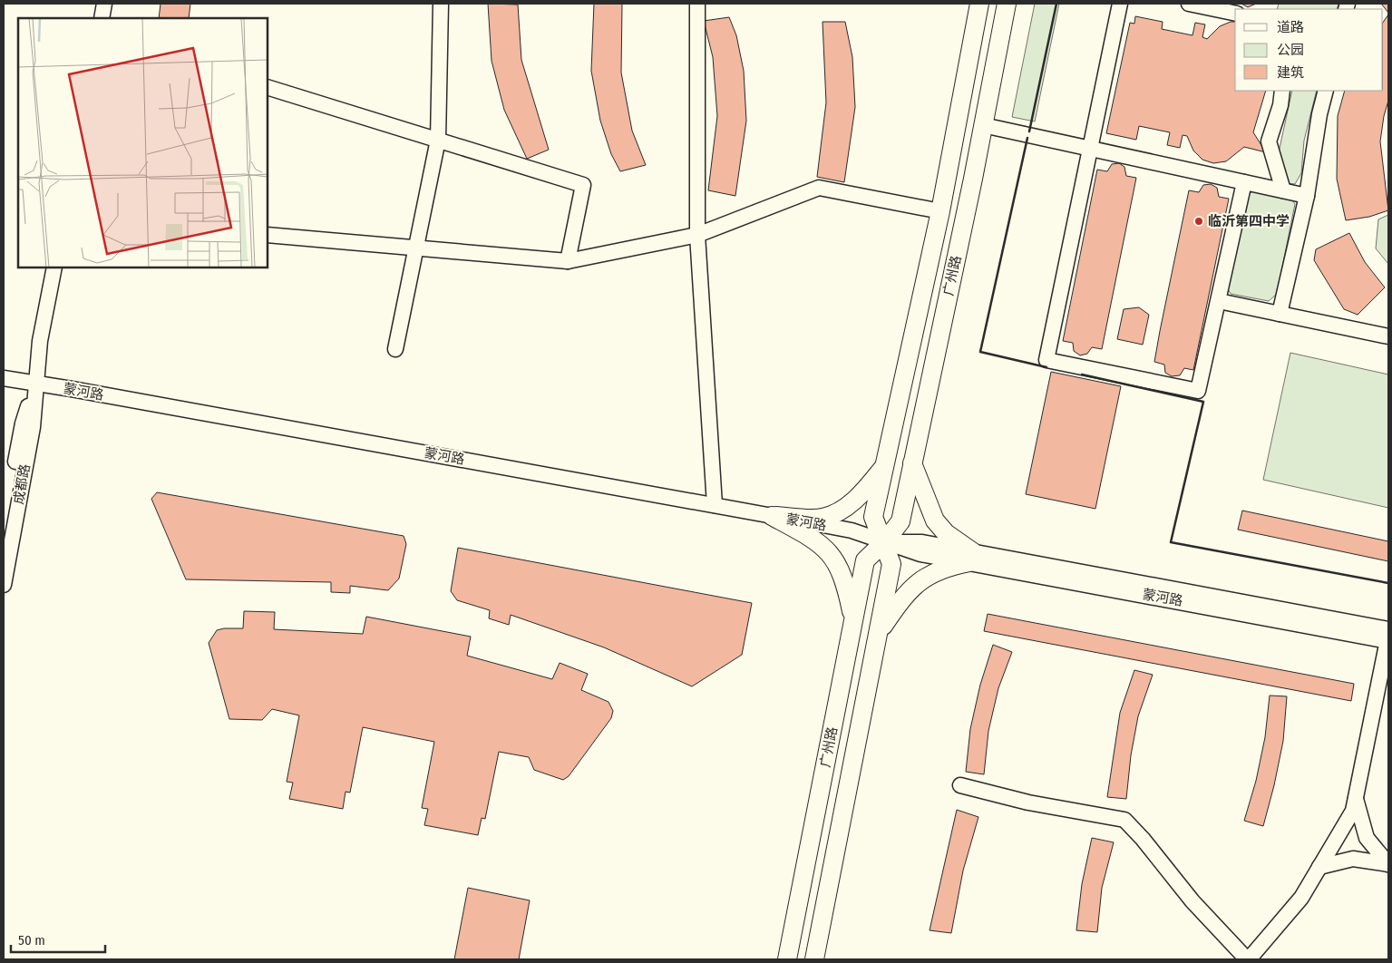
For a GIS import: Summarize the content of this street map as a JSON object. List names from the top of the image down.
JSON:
{
  "streets": {
    "main road": ["广州路"],
    "street": ["蒙河路", "成都路"]
  },
  "crossings": [
    ["广州路", "蒙河路"],
    ["蒙河路", "成都路"]
  ],
  "places": ["临沂第四中学"],
  "legend": ["道路", "公园", "建筑"],
  "scale_bar": "50 m"
}
